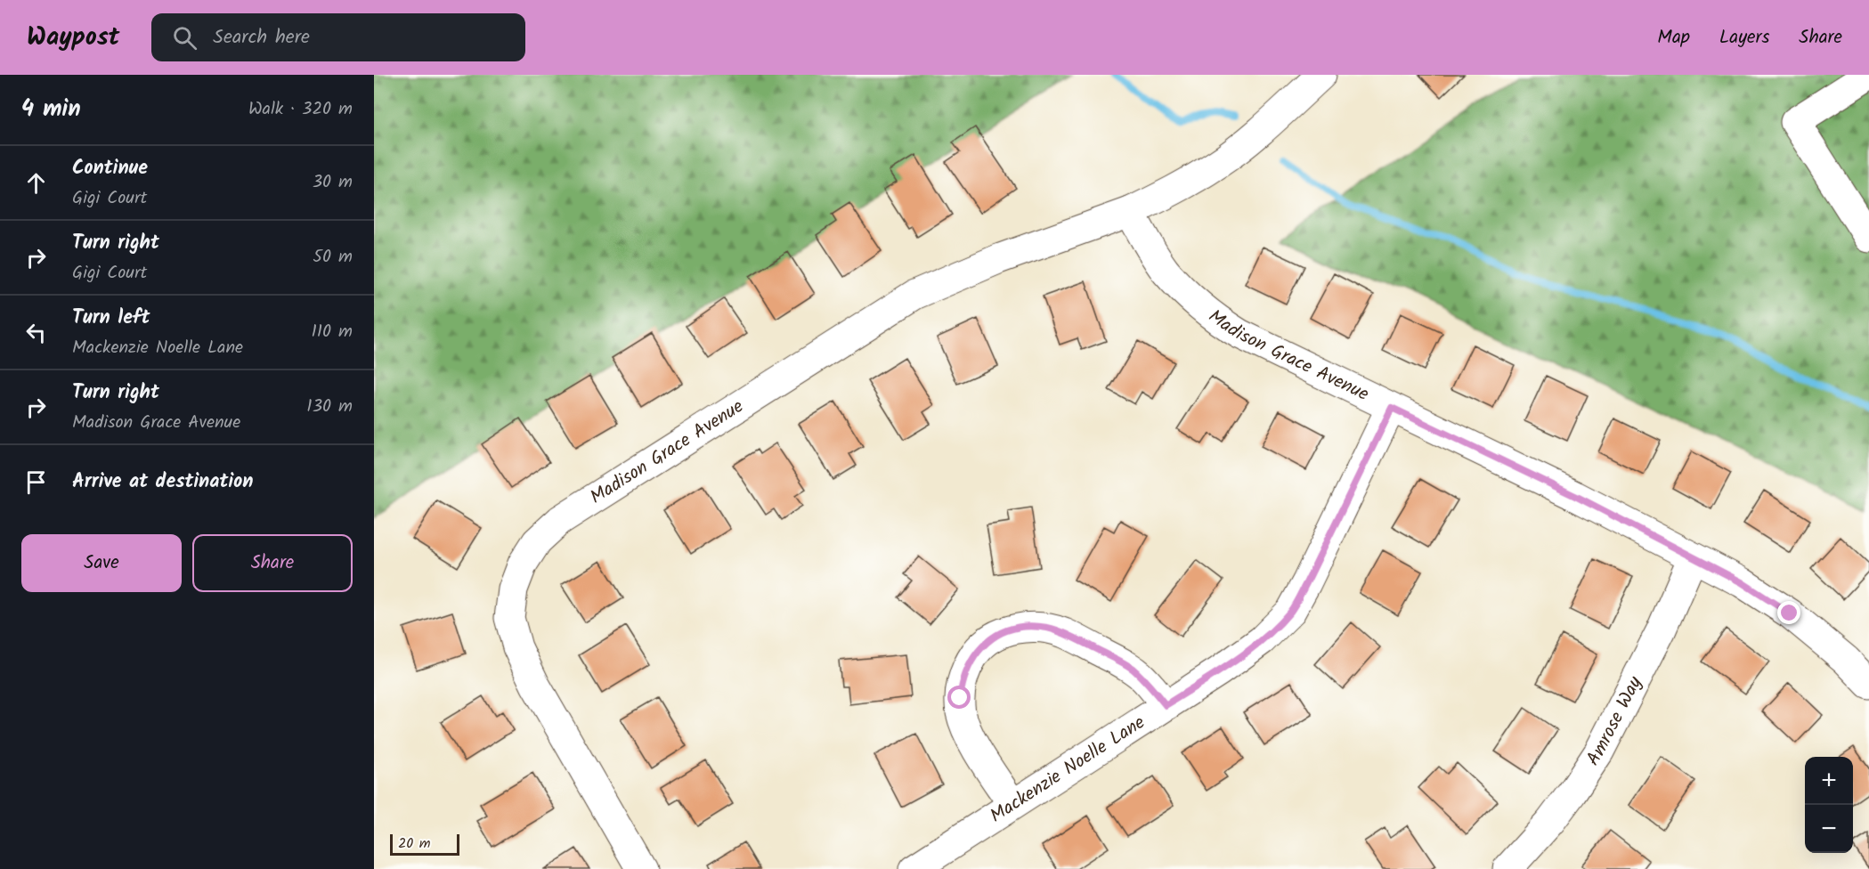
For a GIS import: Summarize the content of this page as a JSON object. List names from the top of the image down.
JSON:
{
  "streets": {
    "street": ["Madison Grace Avenue", "Amrose Way", "Mackenzie Noelle Lane"]
  },
  "crossings": [
    ["Madison Grace Avenue", "Amrose Way"],
    ["Madison Grace Avenue", "Mackenzie Noelle Lane"]
  ],
  "scale_bar": "20 m",
  "page": {
    "header": "Waypost",
    "search": "Search here",
    "nav": ["Map", "Layers", "Share"],
    "heading": ["4 min", "Walk · 320 m"],
    "list": [
      ["Continue", "Gigi Court", "30 m"],
      ["Turn right", "Gigi Court", "50 m"],
      ["Turn left", "Mackenzie Noelle Lane", "110 m"],
      ["Turn right", "Madison Grace Avenue", "130 m"],
      "Arrive at destination"
    ],
    "buttons": ["Save", "Share"],
    "map_buttons": ["+", "−"],
    "scale": "20 m"
  }
}
